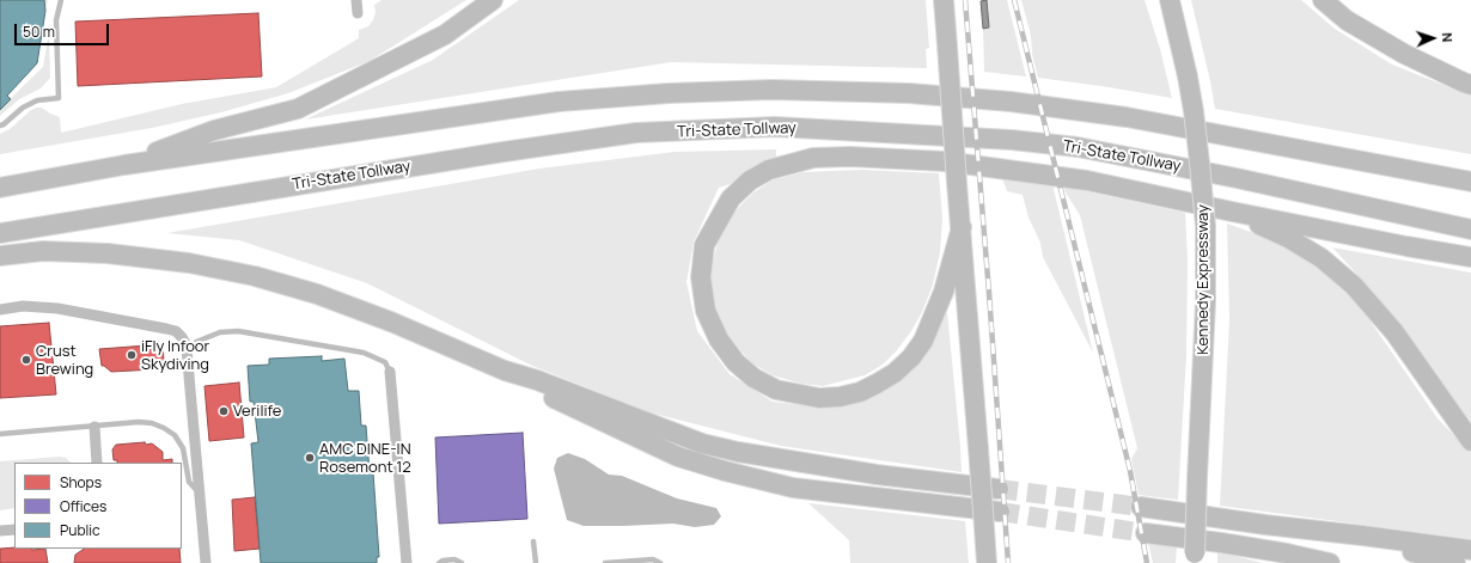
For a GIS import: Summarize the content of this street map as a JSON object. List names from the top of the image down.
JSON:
{
  "streets": {
    "highway": ["Tri-State Tollway", "Kennedy Expressway"]
  },
  "places": [
    "iFly Infoor Skydiving",
    "Crust Brewing",
    "Verilife",
    "AMC DINE-IN Rosemont 12"
  ],
  "legend": ["Shops", "Offices", "Public"],
  "scale_bar": "50 m",
  "north": "right"
}
